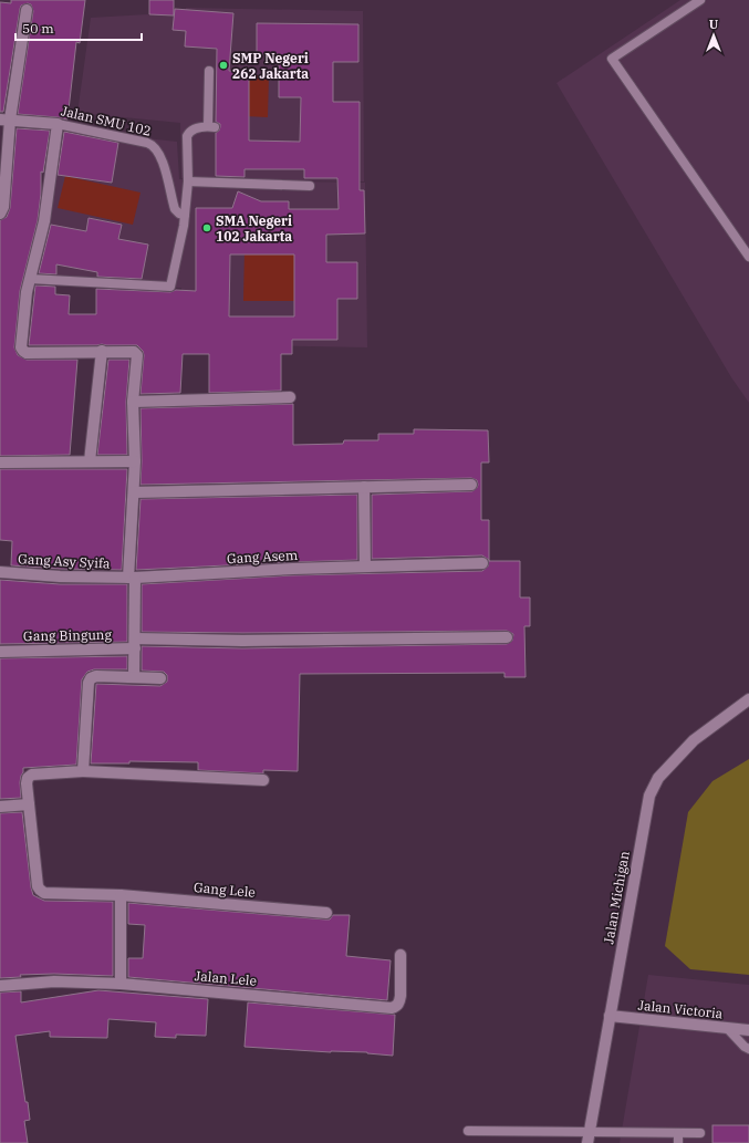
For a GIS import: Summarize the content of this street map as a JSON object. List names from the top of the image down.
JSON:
{
  "streets": {
    "street": [
      "Jalan SMU 102",
      "Gang Asem",
      "Gang Asy Syifa",
      "Gang Bingung",
      "Gang Lele",
      "Jalan Michigan",
      "Jalan Lele",
      "Jalan Victoria"
    ]
  },
  "crossings": [
    ["Gang Asem", "Gang Asy Syifa"],
    ["Jalan Michigan", "Jalan Victoria"]
  ],
  "places": ["SMP Negeri 262 Jakarta", "SMA Negeri 102 Jakarta"],
  "scale_bar": "50 m",
  "north": "top"
}
